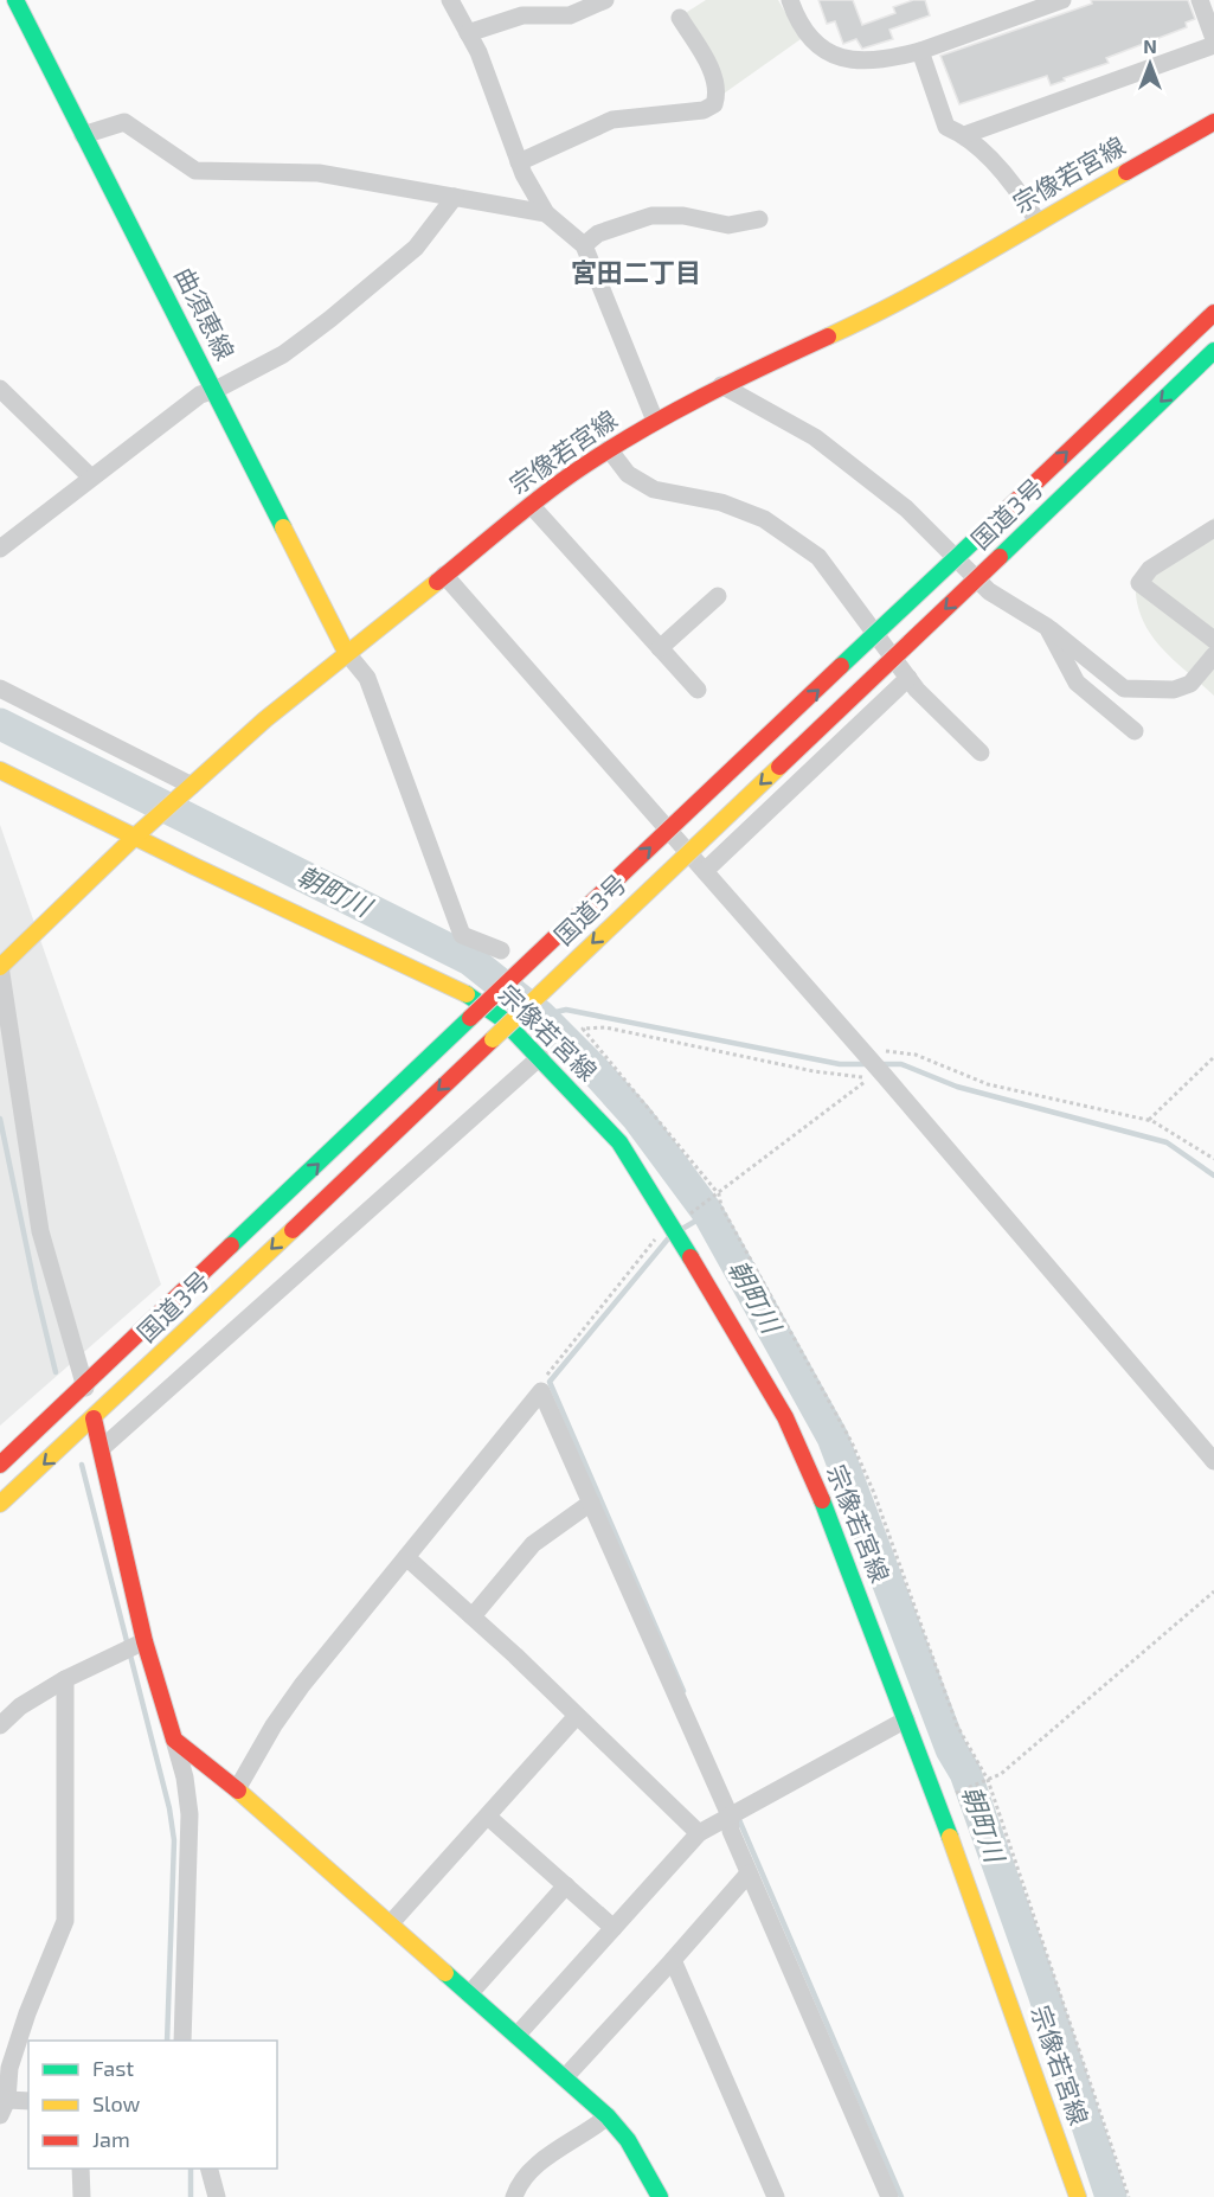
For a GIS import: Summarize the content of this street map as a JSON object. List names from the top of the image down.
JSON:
{
  "streets": {
    "main road": ["宗像若宮線", "曲須恵線", "国道3号"]
  },
  "crossings": [
    ["宗像若宮線", "曲須恵線"]
  ],
  "districts": ["宮田二丁目"],
  "water": ["朝町川"],
  "legend": ["Fast", "Slow", "Jam"],
  "north": "top"
}
